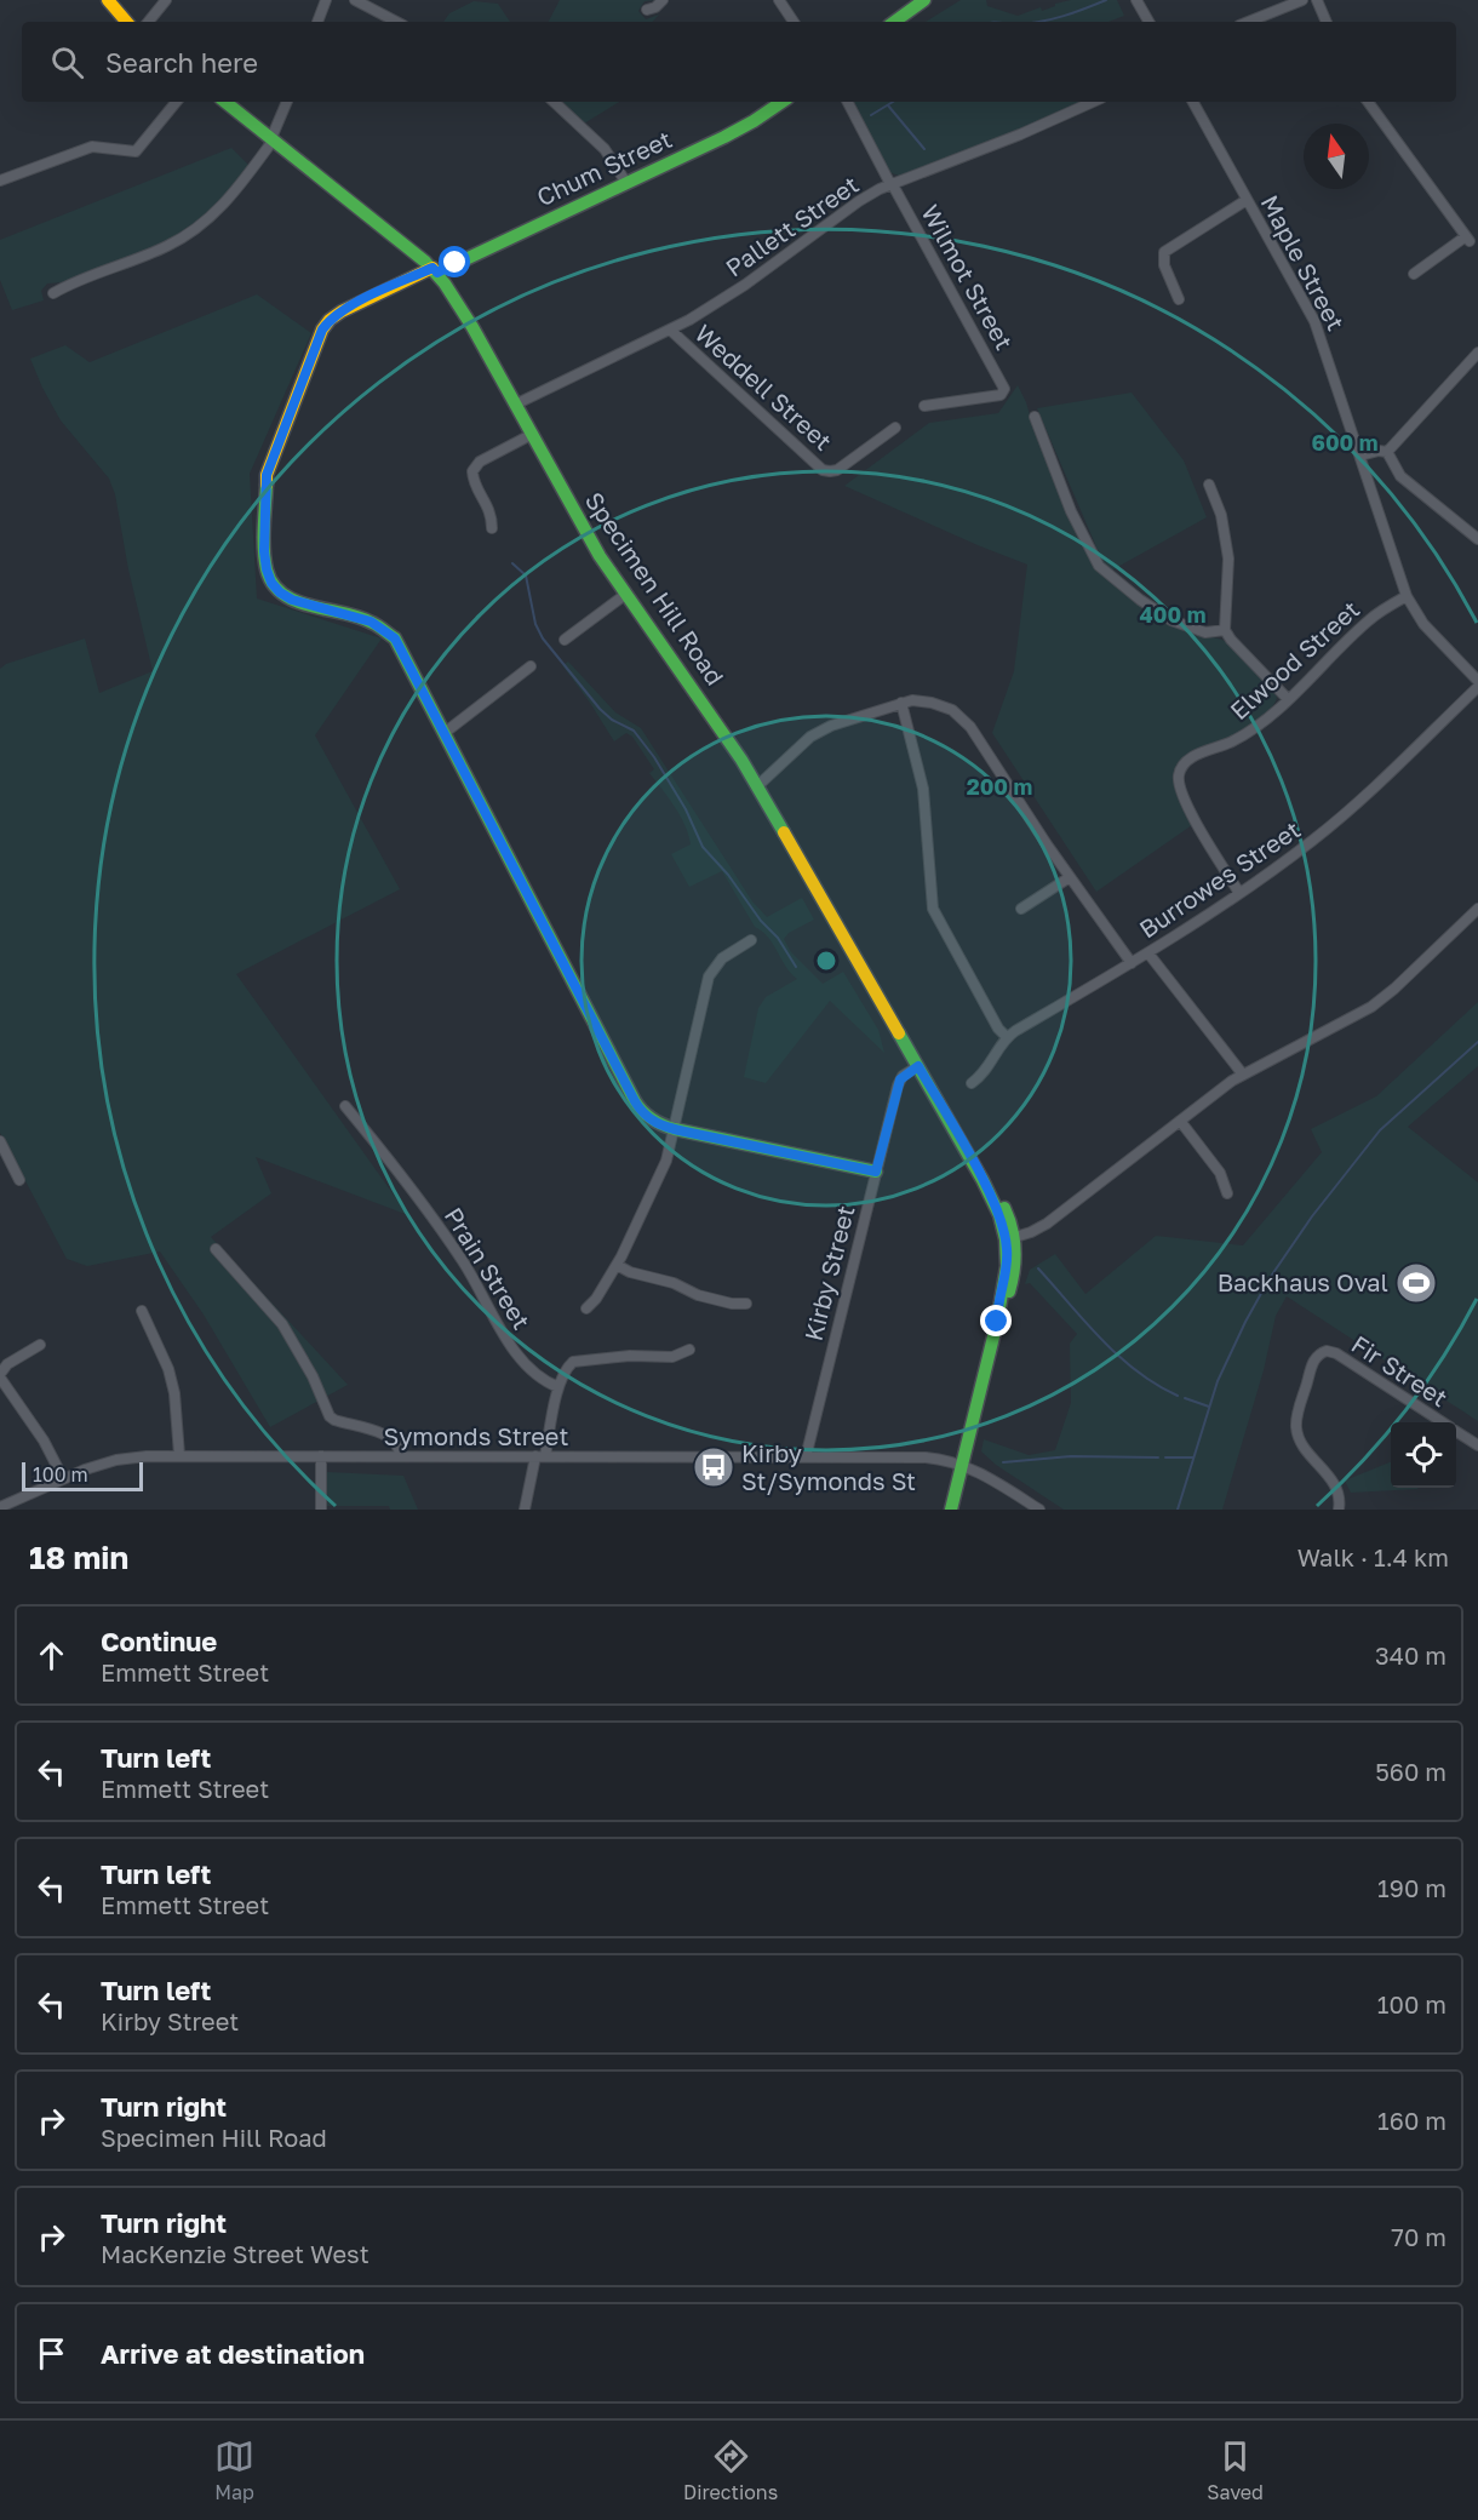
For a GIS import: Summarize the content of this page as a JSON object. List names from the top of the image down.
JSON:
{
  "streets": {
    "street": [
      "Chum Street",
      "Pallett Street",
      "Maple Street",
      "Wilmot Street",
      "Weddell Street",
      "Specimen Hill Road",
      "Elwood Street",
      "Burrowes Street",
      "Prain Street",
      "Kirby Street",
      "Fir Street",
      "Symonds Street"
    ]
  },
  "crossings": [
    ["Chum Street", "Specimen Hill Road"],
    ["Pallett Street", "Wilmot Street"],
    ["Pallett Street", "Weddell Street"],
    ["Pallett Street", "Specimen Hill Road"],
    ["Maple Street", "Elwood Street"],
    ["Specimen Hill Road", "Kirby Street"],
    ["Elwood Street", "Burrowes Street"],
    ["Kirby Street", "Symonds Street"]
  ],
  "places": {
    "sports": ["Backhaus Oval"],
    "bus stop": ["Kirby St/Symonds St"]
  },
  "scale_bar": "100 m",
  "north": "top",
  "page": {
    "search": "Search here",
    "scale": "100 m",
    "heading": ["18 min", "Walk · 1.4 km"],
    "list": [
      ["Continue", "Emmett Street", "340 m"],
      ["Turn left", "Emmett Street", "560 m"],
      ["Turn left", "Emmett Street", "190 m"],
      ["Turn left", "Kirby Street", "100 m"],
      ["Turn right", "Specimen Hill Road", "160 m"],
      ["Turn right", "MacKenzie Street West", "70 m"],
      "Arrive at destination"
    ],
    "nav": ["Map", "Directions", "Saved"]
  },
  "rings": ["600 m", "400 m", "200 m"]
}
